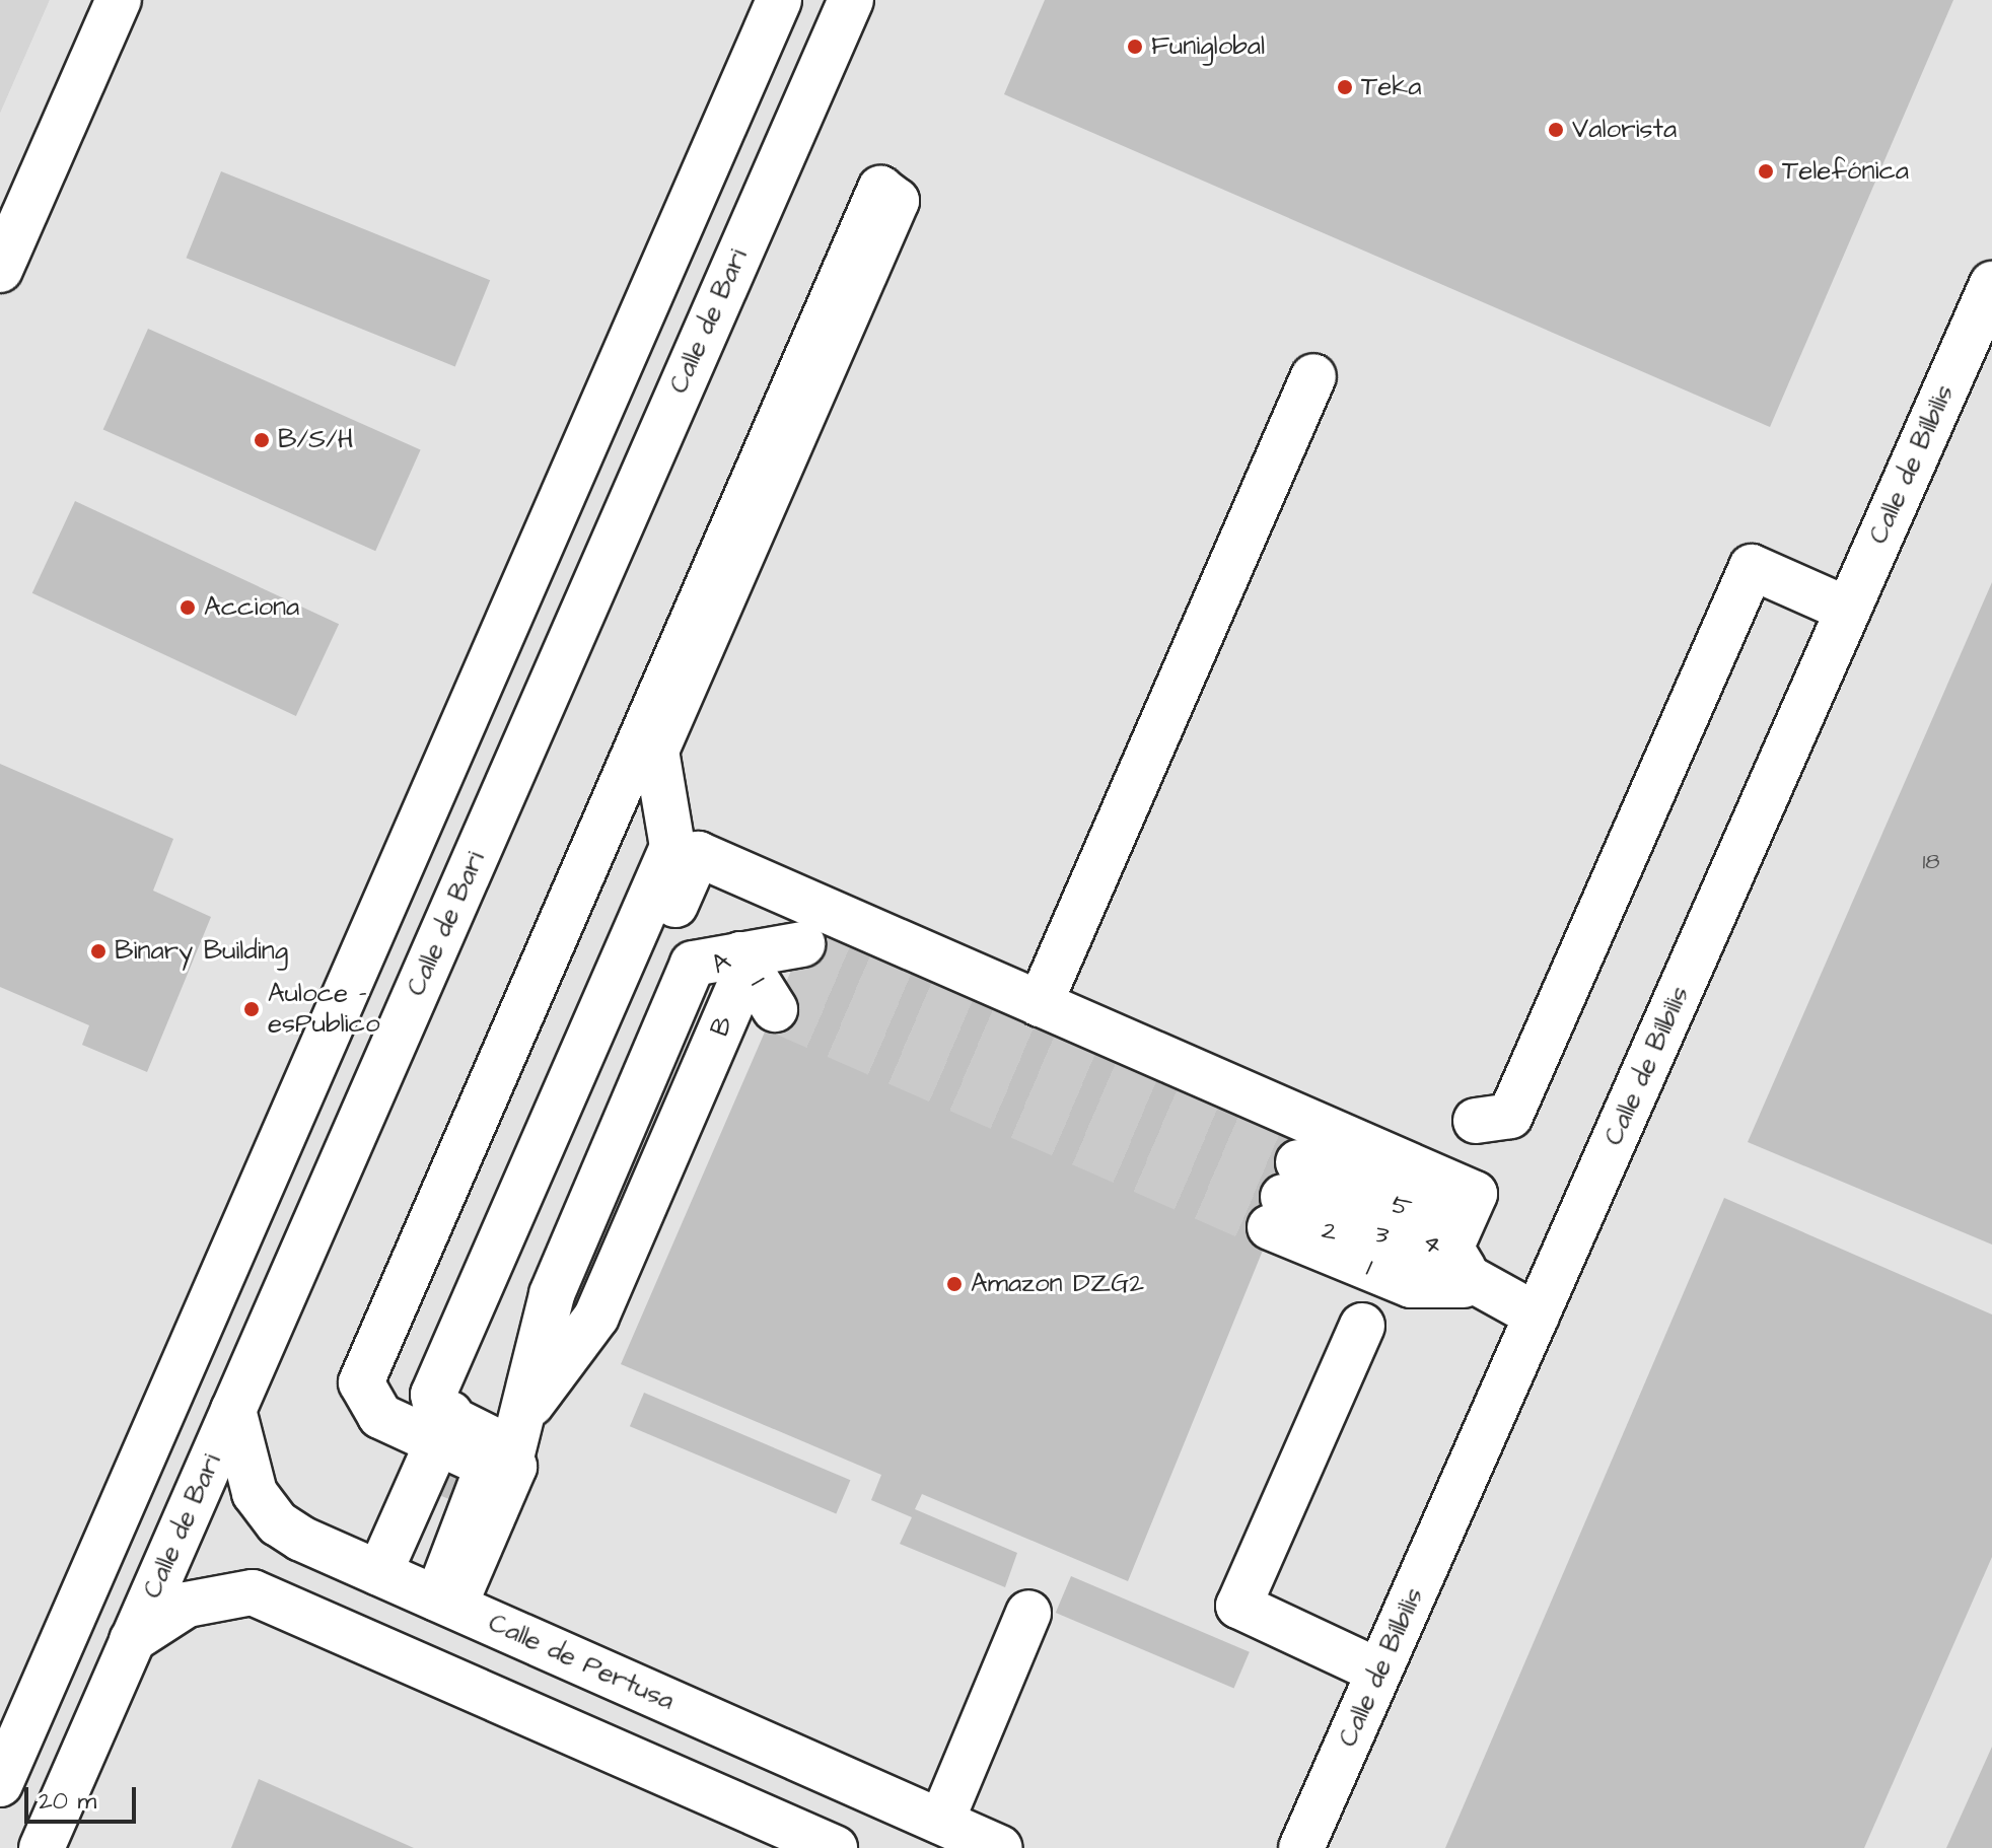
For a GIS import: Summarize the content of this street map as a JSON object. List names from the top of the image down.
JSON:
{
  "streets": {
    "street": [
      "Calle de Bari",
      "Calle de Bílbilis",
      "A",
      "1",
      "5",
      "Calle de Pertusa"
    ]
  },
  "crossings": [
    ["Calle de Bari", "Calle de Pertusa"],
    ["A", "1"],
    ["1", "5"]
  ],
  "places": [
    "Funiglobal",
    "Teka",
    "Valorista",
    "Telefónica",
    "B/S/H",
    "Acciona",
    "Binary Building",
    "Auloce - esPublico",
    "Amazon DZG2"
  ],
  "house_numbers": ["18"],
  "scale_bar": "20 m"
}
